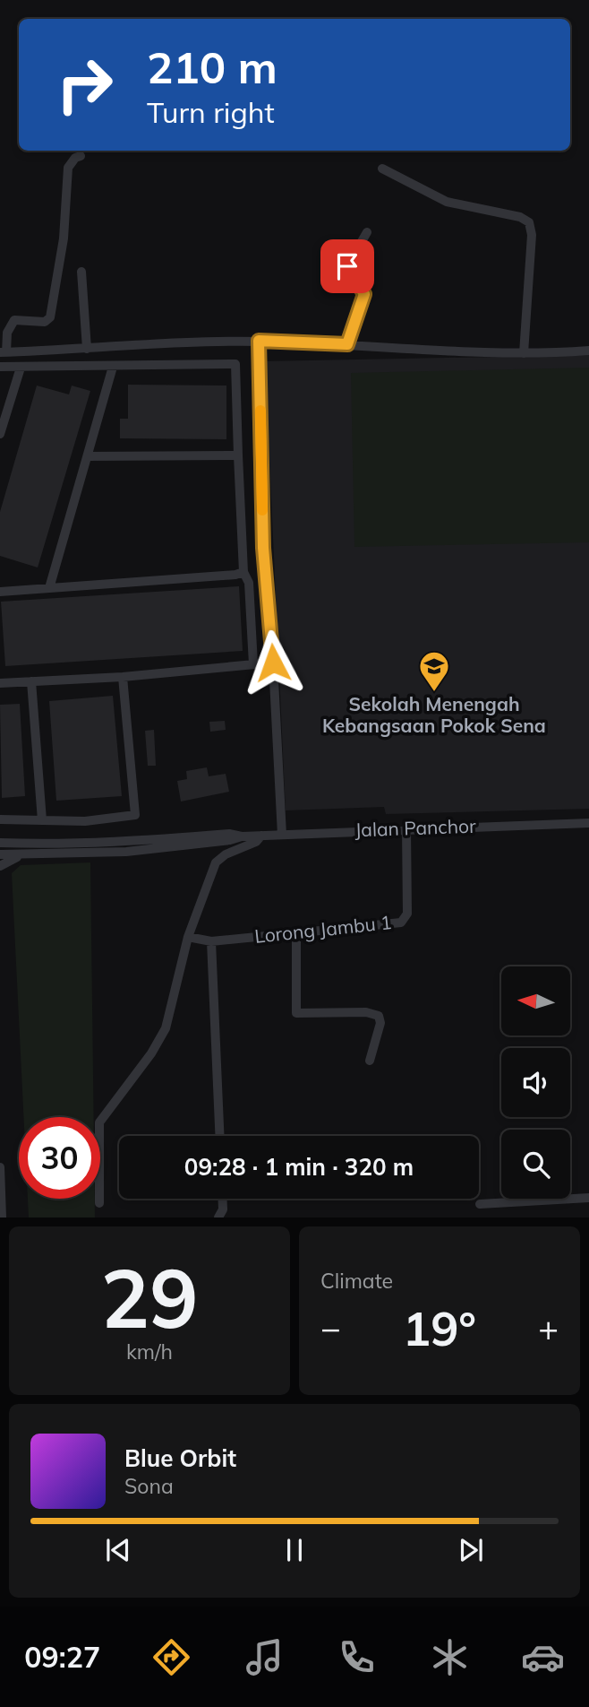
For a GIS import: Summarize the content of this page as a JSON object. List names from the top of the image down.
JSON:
{
  "streets": {
    "street": ["Jalan Panchor", "Lorong Jambu 1"]
  },
  "crossings": [
    ["Jalan Panchor", "Lorong Jambu 1"]
  ],
  "places": {
    "school or university": ["Sekolah Menengah Kebangsaan Pokok Sena"]
  },
  "north": "left",
  "page": {
    "turn": ["210 m", "Turn right"],
    "limit": "30",
    "trip": "09:28 · 1 min · 320 m",
    "tile": [
      ["29", "km/h"],
      "Climate"
    ],
    "heat": ["−", "19°", "+"],
    "song": ["Blue Orbit", "Sona"],
    "tabs": "09:27"
  }
}
